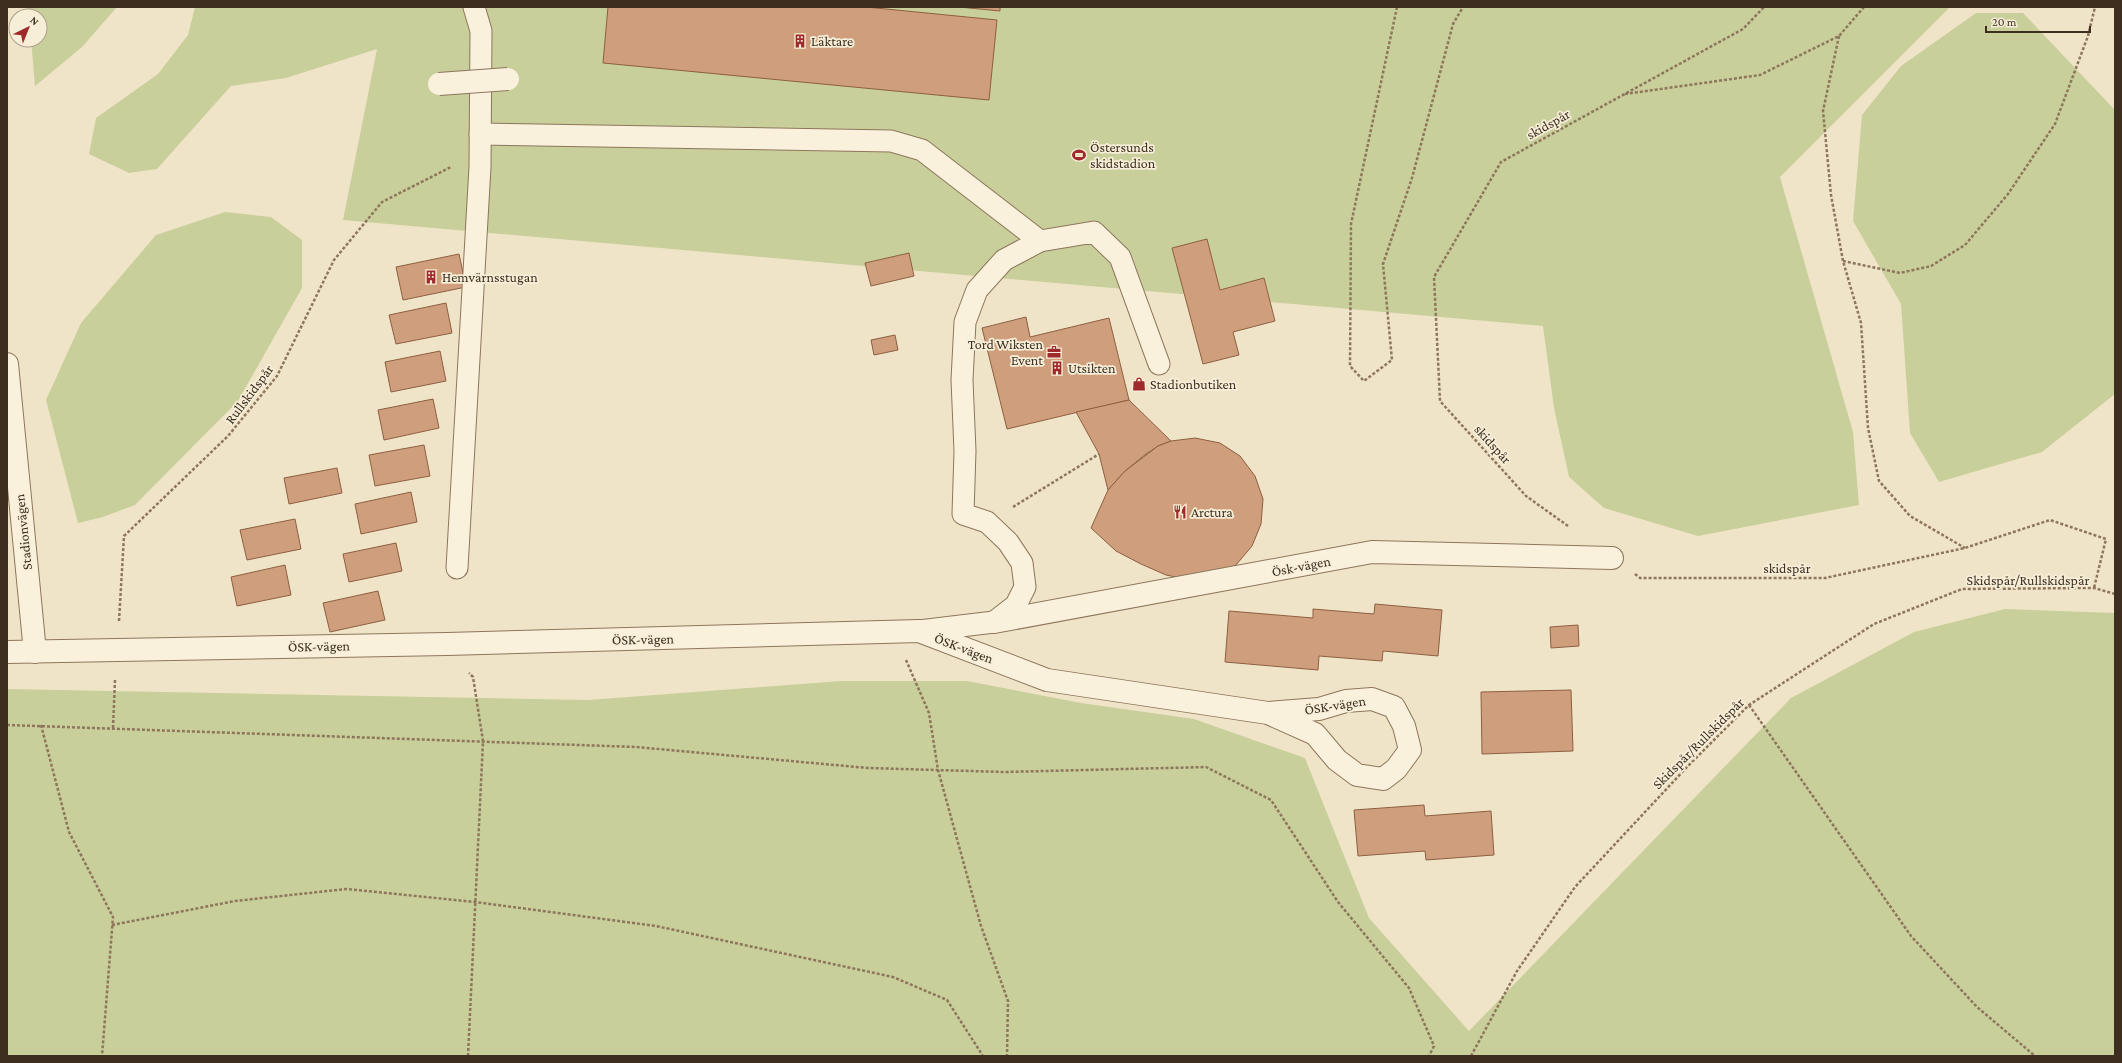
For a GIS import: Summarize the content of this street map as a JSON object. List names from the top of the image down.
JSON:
{
  "streets": {
    "street": ["Stadionvägen", "Ösk-vägen", "ÖSK-vägen"],
    "path": ["skidspår", "Rullskidspår", "Skidspår/Rullskidspår"]
  },
  "crossings": [
    ["skidspår", "Ösk-vägen"],
    ["skidspår", "Skidspår/Rullskidspår"],
    ["Rullskidspår", "ÖSK-vägen"],
    ["Stadionvägen", "ÖSK-vägen"]
  ],
  "places": {
    "building": ["Läktare", "Hemvärnsstugan", "Utsikten"],
    "sports": ["Östersunds skidstadion"],
    "office": ["Tord Wiksten Event"],
    "shop": ["Stadionbutiken"],
    "restaurant": ["Arctura"]
  },
  "scale_bar": "20 m",
  "north": "top right"
}
